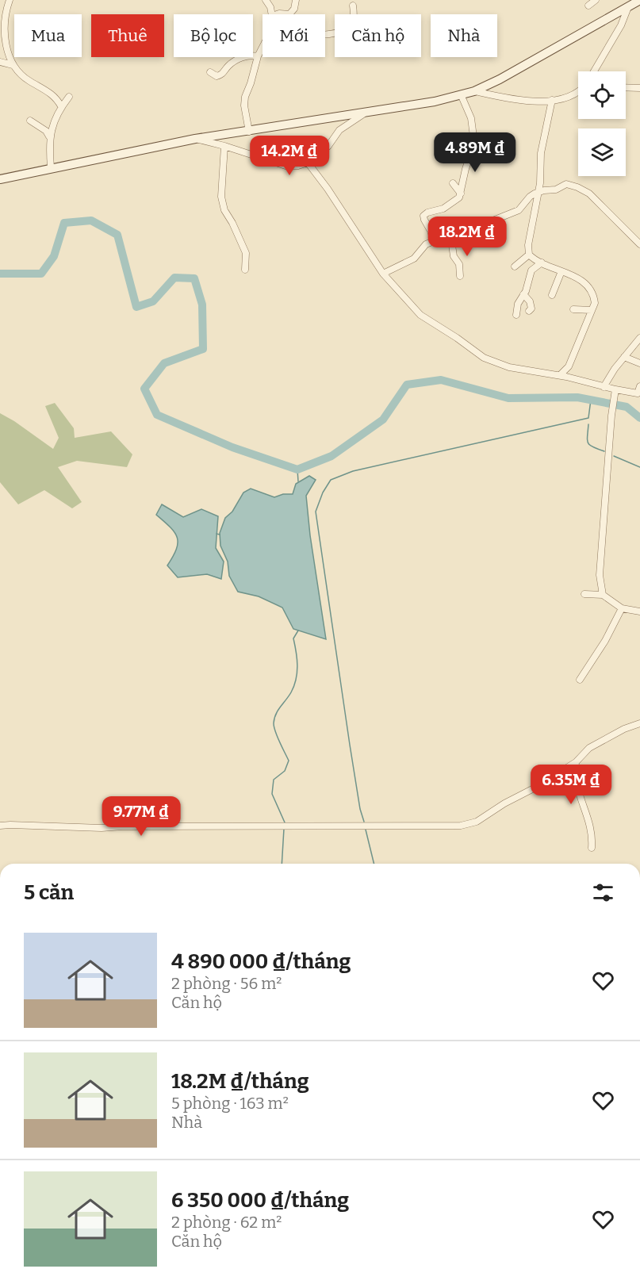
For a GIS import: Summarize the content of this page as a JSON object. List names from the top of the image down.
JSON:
{
  "page": {
    "chip": [
      "Mua",
      "Thuê",
      "Bộ lọc",
      "Mới",
      "Căn hộ",
      "Nhà"
    ],
    "price": [
      "4.89M ₫",
      "14.2M ₫",
      "18.2M ₫",
      "6.35M ₫",
      "9.77M ₫"
    ],
    "heading": "5 căn",
    "list": [
      {
        "name": "4 890 000 ₫/tháng",
        "note": "2 phòng · 56 m² · Căn hộ"
      },
      {
        "name": "18.2M ₫/tháng",
        "note": "5 phòng · 163 m² · Nhà"
      },
      {
        "name": "6 350 000 ₫/tháng",
        "note": "2 phòng · 62 m² · Căn hộ"
      }
    ]
  }
}
